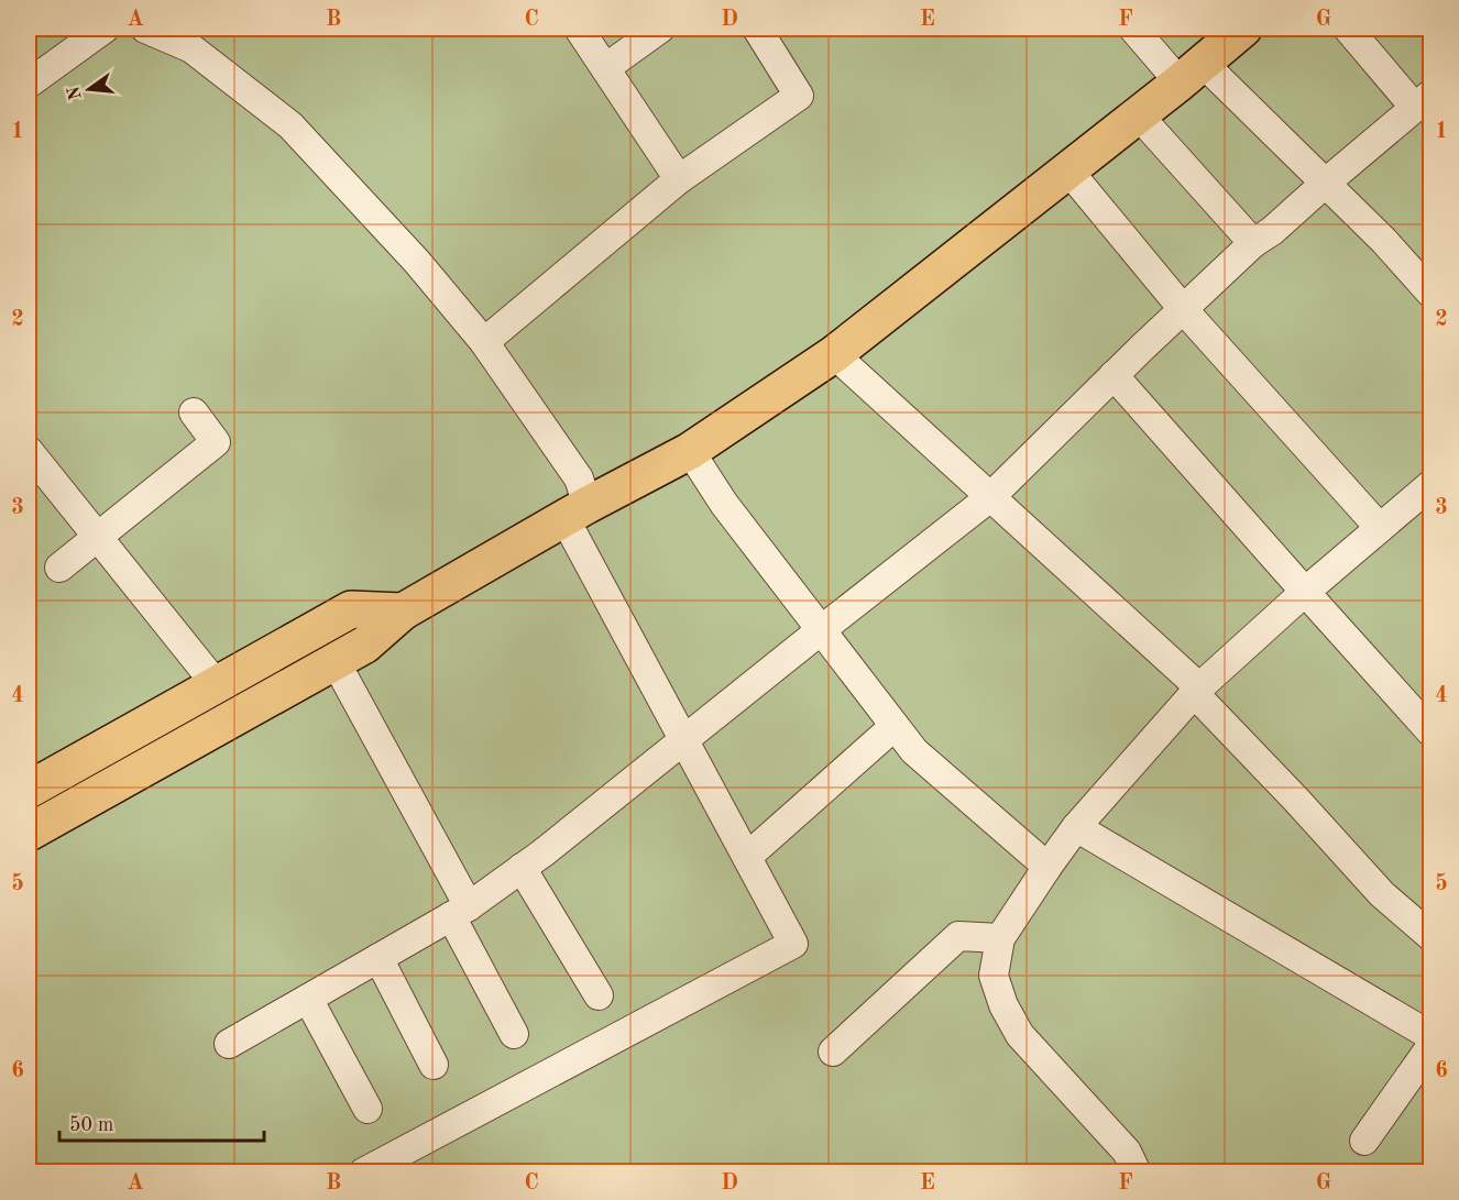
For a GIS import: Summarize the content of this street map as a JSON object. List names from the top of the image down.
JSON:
{
  "scale_bar": "50 m",
  "north": "left",
  "grid": {
    "columns": [
      "A",
      "B",
      "C",
      "D",
      "E",
      "F",
      "G"
    ],
    "rows": [
      "1",
      "2",
      "3",
      "4",
      "5",
      "6"
    ]
  }
}
